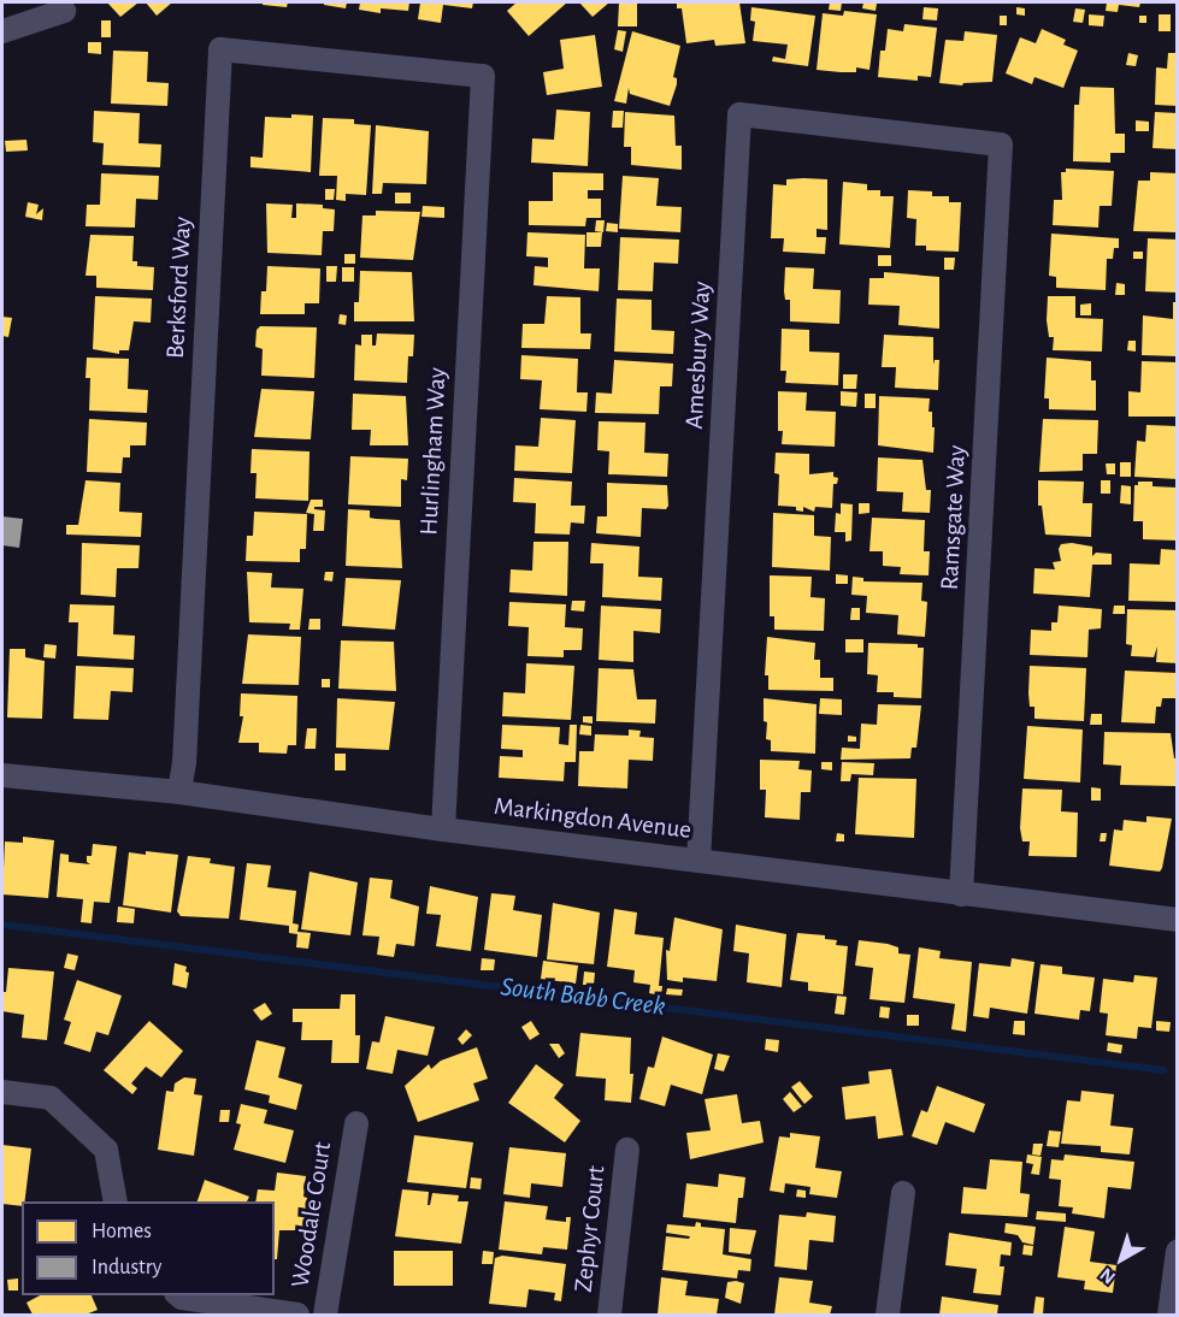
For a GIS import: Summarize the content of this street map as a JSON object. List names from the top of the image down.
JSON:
{
  "streets": {
    "street": [
      "Berksford Way",
      "Amesbury Way",
      "Hurlingham Way",
      "Ramsgate Way",
      "Markingdon Avenue",
      "Woodale Court",
      "Zephyr Court"
    ]
  },
  "crossings": [
    ["Berksford Way", "Hurlingham Way"],
    ["Berksford Way", "Markingdon Avenue"],
    ["Amesbury Way", "Ramsgate Way"],
    ["Amesbury Way", "Markingdon Avenue"],
    ["Hurlingham Way", "Markingdon Avenue"],
    ["Ramsgate Way", "Markingdon Avenue"]
  ],
  "water": ["South Babb Creek"],
  "legend": ["Homes", "Industry"],
  "north": "bottom left"
}
